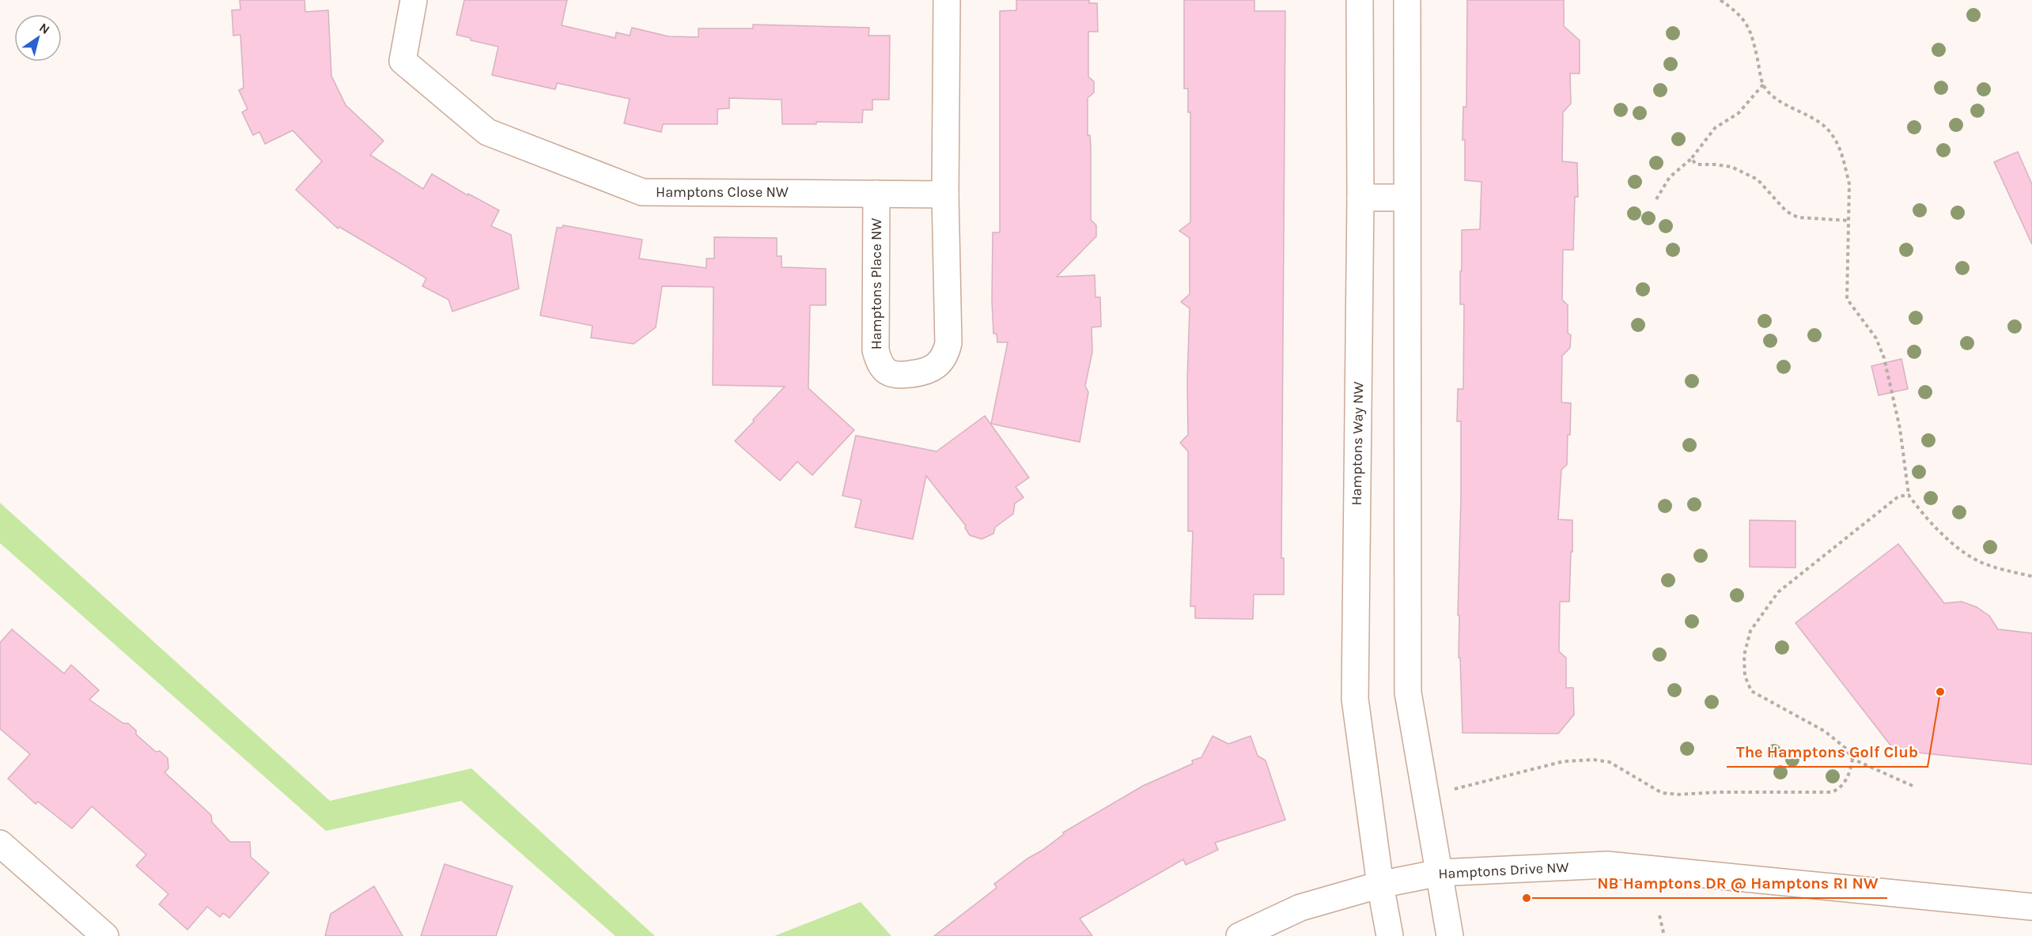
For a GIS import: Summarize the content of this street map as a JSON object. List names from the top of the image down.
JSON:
{
  "streets": {
    "street": [
      "Hamptons Close NW",
      "Hamptons Place NW",
      "Hamptons Way NW",
      "Hamptons Drive NW"
    ]
  },
  "crossings": [
    ["Hamptons Close NW", "Hamptons Place NW"],
    ["Hamptons Way NW", "Hamptons Drive NW"]
  ],
  "places": ["The Hamptons Golf Club", "NB Hamptons DR @ Hamptons RI NW"],
  "north": "top right"
}
